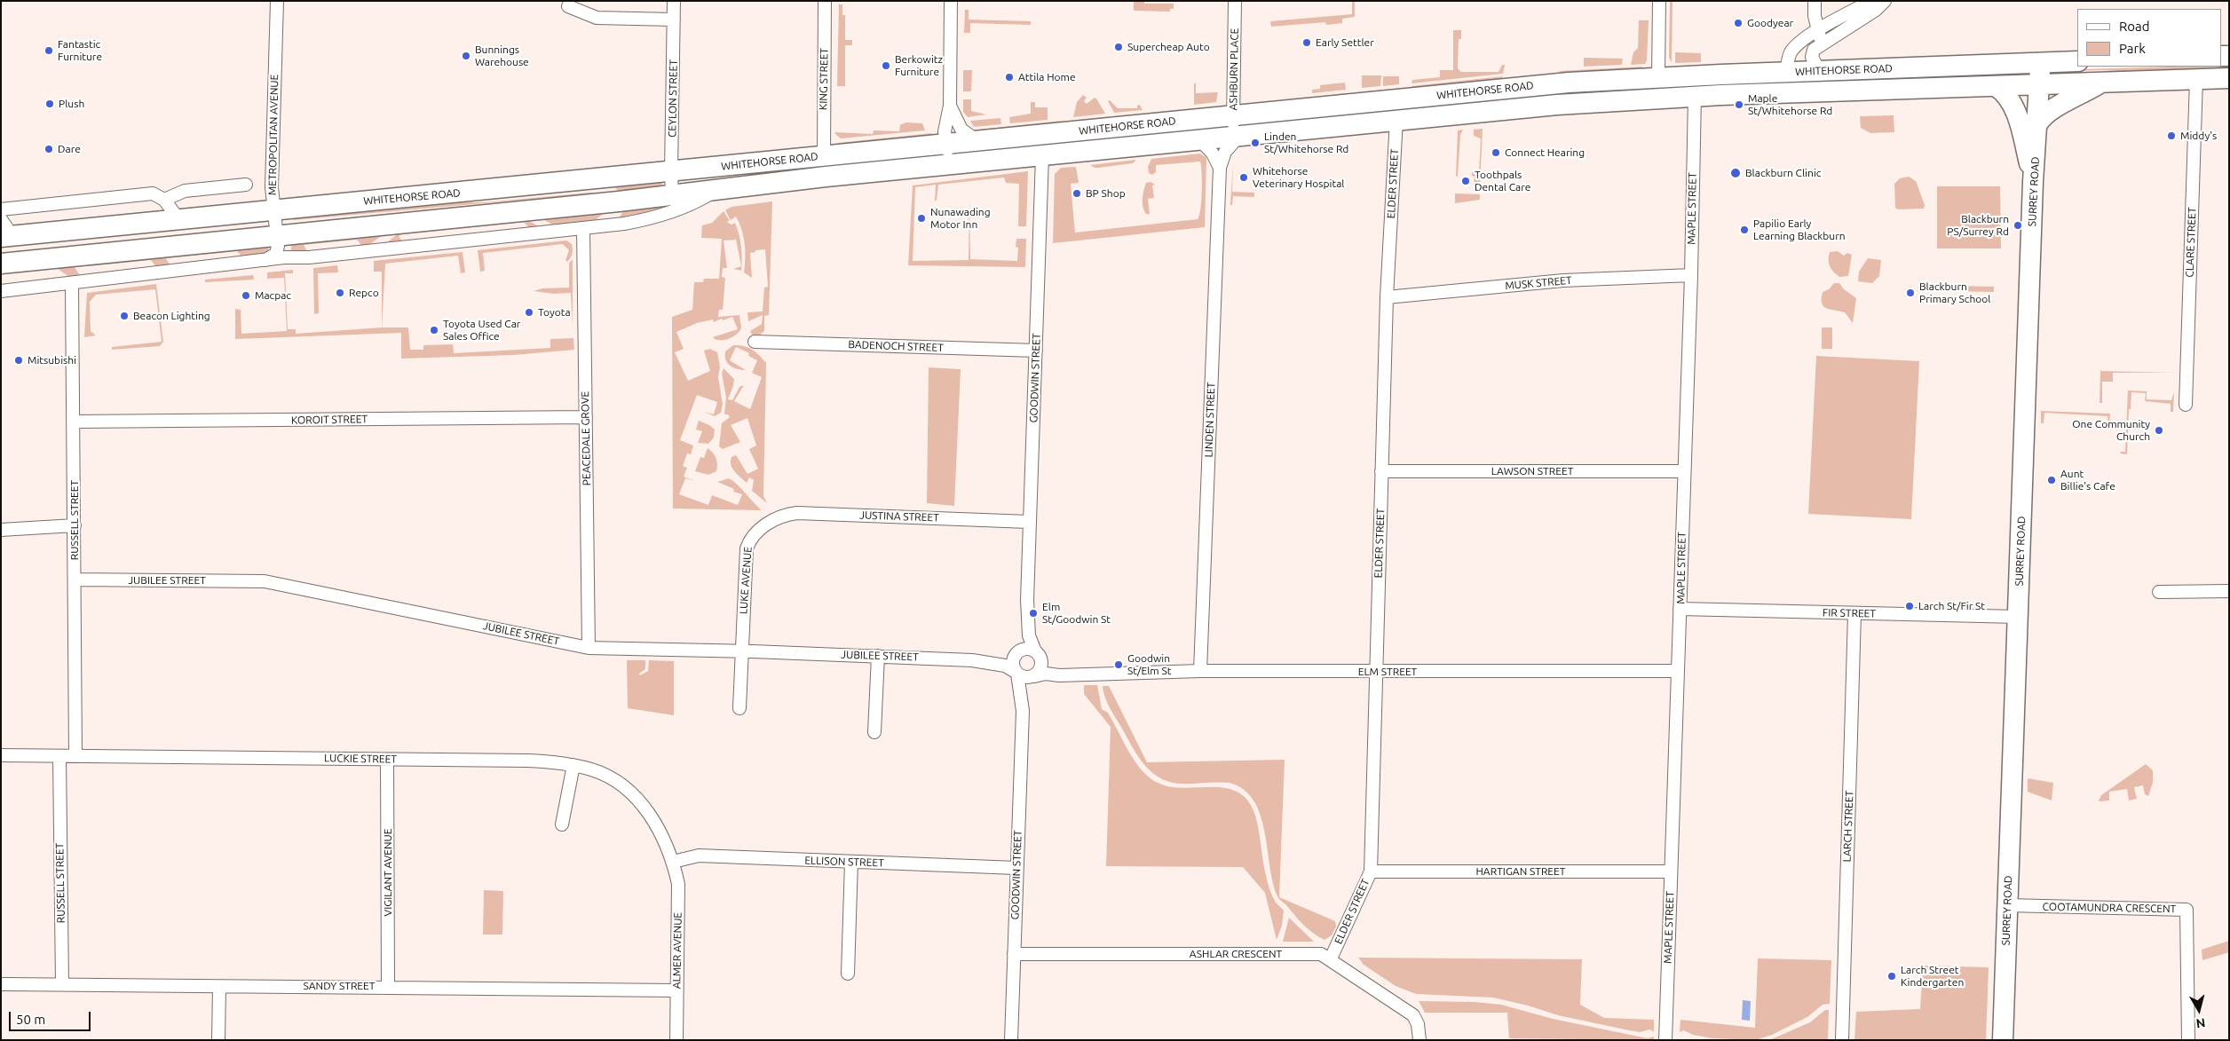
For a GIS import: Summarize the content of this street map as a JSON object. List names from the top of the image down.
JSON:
{
  "streets": {
    "main road": ["WHITEHORSE ROAD", "SURREY ROAD"],
    "street": [
      "ASHBURN PLACE",
      "KING STREET",
      "CEYLON STREET",
      "METROPOLITAN AVENUE",
      "ELDER STREET",
      "MAPLE STREET",
      "CLARE STREET",
      "MUSK STREET",
      "BADENOCH STREET",
      "GOODWIN STREET",
      "KOROIT STREET",
      "LINDEN STREET",
      "PEACEDALE GROVE",
      "LAWSON STREET",
      "JUSTINA STREET",
      "RUSSELL STREET",
      "JUBILEE STREET",
      "LUKE AVENUE",
      "FIR STREET",
      "ELM STREET",
      "LUCKIE STREET",
      "LARCH STREET",
      "ELLISON STREET",
      "HARTIGAN STREET",
      "VIGILANT AVENUE",
      "COOTAMUNDRA CRESCENT",
      "ALMER AVENUE",
      "ASHLAR CRESCENT",
      "SANDY STREET"
    ]
  },
  "crossings": [
    ["ASHBURN PLACE", "WHITEHORSE ROAD"],
    ["ASHBURN PLACE", "LINDEN STREET"],
    ["WHITEHORSE ROAD", "KING STREET"],
    ["WHITEHORSE ROAD", "CEYLON STREET"],
    ["WHITEHORSE ROAD", "METROPOLITAN AVENUE"],
    ["WHITEHORSE ROAD", "ELDER STREET"],
    ["WHITEHORSE ROAD", "SURREY ROAD"],
    ["WHITEHORSE ROAD", "MAPLE STREET"],
    ["WHITEHORSE ROAD", "CLARE STREET"],
    ["WHITEHORSE ROAD", "GOODWIN STREET"],
    ["WHITEHORSE ROAD", "LINDEN STREET"],
    ["WHITEHORSE ROAD", "PEACEDALE GROVE"],
    ["WHITEHORSE ROAD", "RUSSELL STREET"],
    ["ELDER STREET", "MUSK STREET"],
    ["ELDER STREET", "LAWSON STREET"],
    ["ELDER STREET", "ELM STREET"],
    ["ELDER STREET", "HARTIGAN STREET"],
    ["ELDER STREET", "ASHLAR CRESCENT"],
    ["SURREY ROAD", "FIR STREET"],
    ["SURREY ROAD", "COOTAMUNDRA CRESCENT"],
    ["MAPLE STREET", "MUSK STREET"],
    ["MAPLE STREET", "LAWSON STREET"],
    ["MAPLE STREET", "FIR STREET"],
    ["MAPLE STREET", "ELM STREET"],
    ["MAPLE STREET", "HARTIGAN STREET"],
    ["BADENOCH STREET", "GOODWIN STREET"],
    ["GOODWIN STREET", "JUSTINA STREET"],
    ["GOODWIN STREET", "JUBILEE STREET"],
    ["GOODWIN STREET", "ELM STREET"],
    ["GOODWIN STREET", "ELLISON STREET"],
    ["GOODWIN STREET", "ASHLAR CRESCENT"],
    ["KOROIT STREET", "PEACEDALE GROVE"],
    ["KOROIT STREET", "RUSSELL STREET"],
    ["LINDEN STREET", "ELM STREET"],
    ["PEACEDALE GROVE", "JUBILEE STREET"],
    ["JUSTINA STREET", "LUKE AVENUE"],
    ["RUSSELL STREET", "JUBILEE STREET"],
    ["RUSSELL STREET", "LUCKIE STREET"],
    ["RUSSELL STREET", "SANDY STREET"],
    ["JUBILEE STREET", "LUKE AVENUE"],
    ["JUBILEE STREET", "ELM STREET"],
    ["FIR STREET", "LARCH STREET"],
    ["LUCKIE STREET", "ELLISON STREET"],
    ["LUCKIE STREET", "VIGILANT AVENUE"],
    ["LUCKIE STREET", "ALMER AVENUE"],
    ["ELLISON STREET", "ALMER AVENUE"],
    ["VIGILANT AVENUE", "SANDY STREET"],
    ["ALMER AVENUE", "SANDY STREET"]
  ],
  "places": [
    "Goodyear",
    "Early Settler",
    "Supercheap Auto",
    "Fantastic Furniture",
    "Bunnings Warehouse",
    "Berkowitz Furniture",
    "Attila Home",
    "Plush",
    "Maple St/Whitehorse Rd",
    "Middy's",
    "Linden St/Whitehorse Rd",
    "Dare",
    "Connect Hearing",
    "Blackburn Clinic",
    "Whitehorse Veterinary Hospital",
    "Toothpals Dental Care",
    "BP Shop",
    "Nunawading Motor Inn",
    "Blackburn PS/Surrey Rd",
    "Papilio Early Learning Blackburn",
    "Repco",
    "Blackburn Primary School",
    "Macpac",
    "Toyota",
    "Beacon Lighting",
    "Toyota Used Car Sales Office",
    "Mitsubishi",
    "One Community Church",
    "Aunt Billie's Cafe",
    "Larch St/Fir St",
    "Elm St/Goodwin St",
    "Goodwin St/Elm St",
    "Larch Street Kindergarten"
  ],
  "legend": ["Road", "Park"],
  "scale_bar": "50 m",
  "north": "bottom"
}
